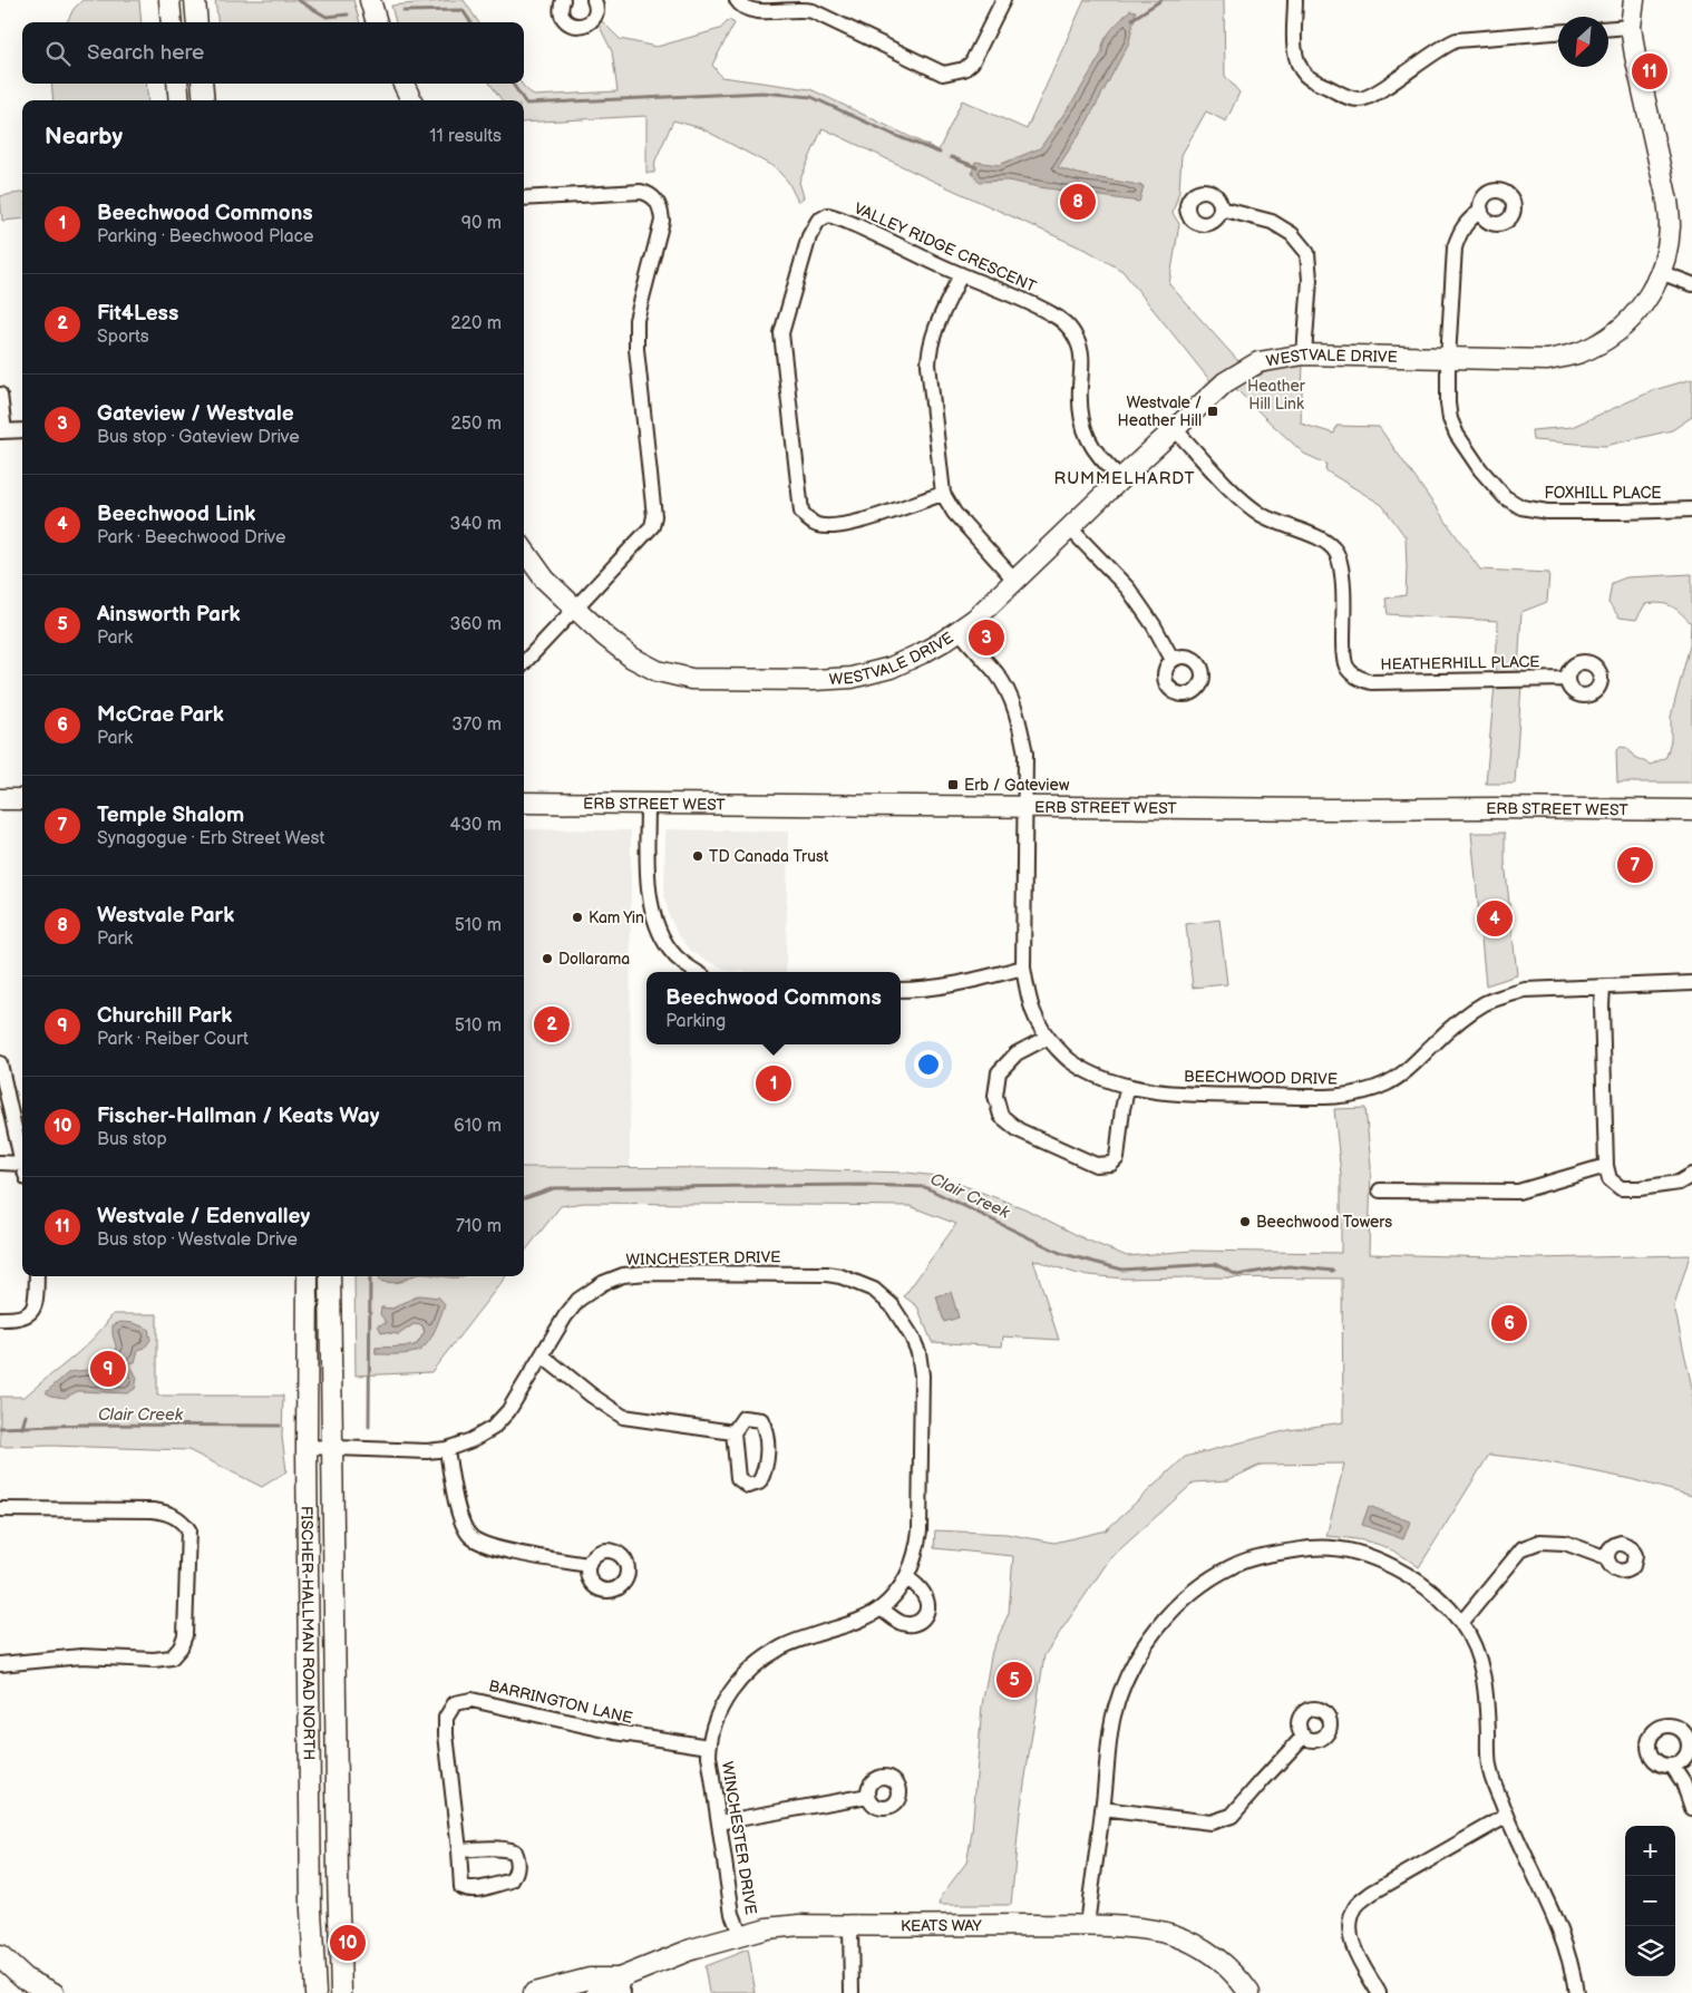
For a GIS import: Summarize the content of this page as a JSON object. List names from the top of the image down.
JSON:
{
  "streets": {
    "main road": [
      "WESTVALE DRIVE",
      "ERB STREET WEST",
      "FISCHER-HALLMAN ROAD NORTH",
      "KEATS WAY"
    ],
    "street": [
      "VALLEY RIDGE CRESCENT",
      "FOXHILL PLACE",
      "HEATHERHILL PLACE",
      "BEECHWOOD DRIVE",
      "WINCHESTER DRIVE",
      "BARRINGTON LANE"
    ]
  },
  "crossings": [
    ["VALLEY RIDGE CRESCENT", "WESTVALE DRIVE"],
    ["WESTVALE DRIVE", "FOXHILL PLACE"],
    ["WESTVALE DRIVE", "HEATHERHILL PLACE"],
    ["WESTVALE DRIVE", "BEECHWOOD DRIVE"],
    ["ERB STREET WEST", "BEECHWOOD DRIVE"],
    ["WINCHESTER DRIVE", "FISCHER-HALLMAN ROAD NORTH"],
    ["WINCHESTER DRIVE", "BARRINGTON LANE"],
    ["WINCHESTER DRIVE", "KEATS WAY"]
  ],
  "districts": ["RUMMELHARDT"],
  "water": ["Clair Creek"],
  "parks": ["Heather Hill Link"],
  "places": {
    "transit": ["Westvale / Heather Hill", "Erb / Gateview"],
    "other": [
      "TD Canada Trust",
      "Kam Yin",
      "Dollarama",
      "Beechwood Towers"
    ]
  },
  "north": "bottom left",
  "page": {
    "search": "Search here",
    "pins": [
      "11",
      "8",
      "3",
      "7",
      "4",
      "2",
      "1",
      "6",
      "9",
      "5",
      "10"
    ],
    "heading": ["Nearby", "11 results"],
    "list": [
      {
        "mark": "1",
        "name": "Beechwood Commons",
        "note": "Parking · Beechwood Place",
        "value": "90 m"
      },
      {
        "mark": "2",
        "name": "Fit4Less",
        "note": "Sports",
        "value": "220 m"
      },
      {
        "mark": "3",
        "name": "Gateview / Westvale",
        "note": "Bus stop · Gateview Drive",
        "value": "250 m"
      },
      {
        "mark": "4",
        "name": "Beechwood Link",
        "note": "Park · Beechwood Drive",
        "value": "340 m"
      },
      {
        "mark": "5",
        "name": "Ainsworth Park",
        "note": "Park",
        "value": "360 m"
      },
      {
        "mark": "6",
        "name": "McCrae Park",
        "note": "Park",
        "value": "370 m"
      },
      {
        "mark": "7",
        "name": "Temple Shalom",
        "note": "Synagogue · Erb Street West",
        "value": "430 m"
      },
      {
        "mark": "8",
        "name": "Westvale Park",
        "note": "Park",
        "value": "510 m"
      },
      {
        "mark": "9",
        "name": "Churchill Park",
        "note": "Park · Reiber Court",
        "value": "510 m"
      },
      {
        "mark": "10",
        "name": "Fischer-Hallman / Keats Way",
        "note": "Bus stop",
        "value": "610 m"
      },
      {
        "mark": "11",
        "name": "Westvale / Edenvalley",
        "note": "Bus stop · Westvale Drive",
        "value": "710 m"
      }
    ],
    "popup": ["Beechwood Commons", "Parking"],
    "map_buttons": ["+", "−"]
  }
}
